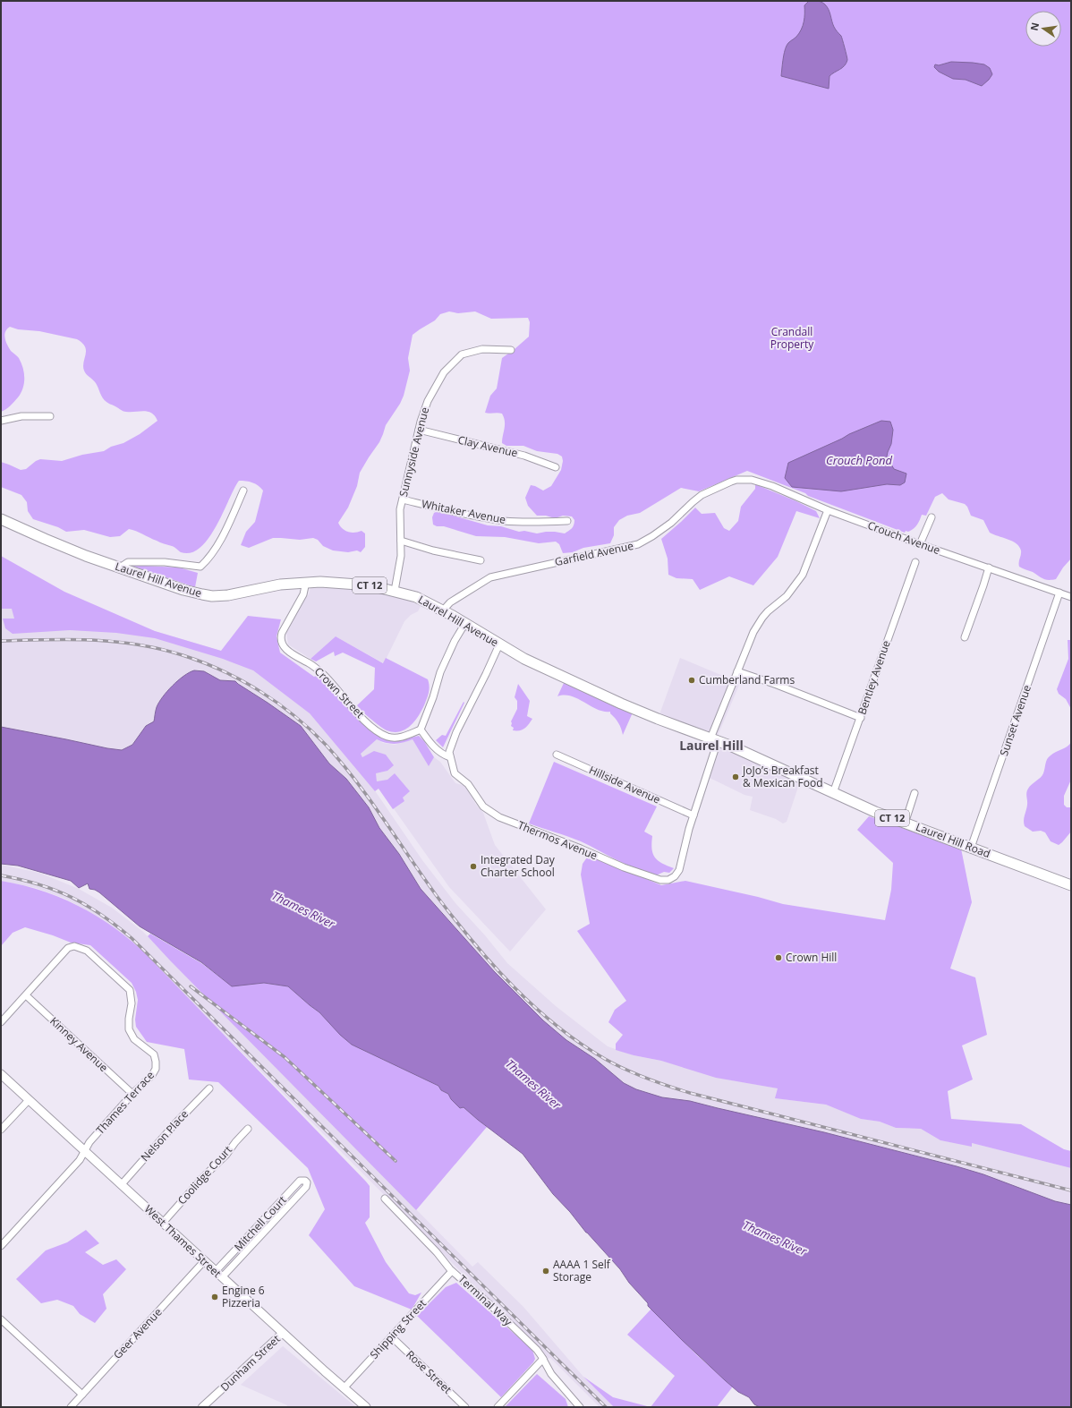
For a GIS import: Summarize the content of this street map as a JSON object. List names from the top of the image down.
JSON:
{
  "streets": {
    "highway": ["Laurel Hill Avenue", "CT 12", "Laurel Hill Road"],
    "main road": ["West Thames Street"],
    "street": [
      "Clay Avenue",
      "Sunnyside Avenue",
      "Whitaker Avenue",
      "Crouch Avenue",
      "Garfield Avenue",
      "Bentley Avenue",
      "Crown Street",
      "Sunset Avenue",
      "Hillside Avenue",
      "Thermos Avenue",
      "Kinney Avenue",
      "Thames Terrace",
      "Nelson Place",
      "Coolidge Court",
      "Mitchell Court",
      "Terminal Way",
      "Shipping Street",
      "Geer Avenue",
      "Dunham Street",
      "Rose Street"
    ]
  },
  "crossings": [
    ["Clay Avenue", "Sunnyside Avenue"],
    ["Sunnyside Avenue", "Whitaker Avenue"],
    ["Sunnyside Avenue", "Laurel Hill Avenue"],
    ["Crouch Avenue", "Garfield Avenue"],
    ["Crouch Avenue", "Sunset Avenue"],
    ["Crouch Avenue", "Thermos Avenue"],
    ["Garfield Avenue", "Laurel Hill Avenue"],
    ["Laurel Hill Avenue", "Crown Street"],
    ["Laurel Hill Avenue", "Thermos Avenue"],
    ["Laurel Hill Avenue", "Laurel Hill Road"],
    ["Bentley Avenue", "Laurel Hill Road"],
    ["Sunset Avenue", "Laurel Hill Road"],
    ["Hillside Avenue", "Thermos Avenue"],
    ["Thermos Avenue", "Laurel Hill Road"],
    ["Kinney Avenue", "Thames Terrace"],
    ["Thames Terrace", "West Thames Street"],
    ["Nelson Place", "West Thames Street"],
    ["Coolidge Court", "West Thames Street"],
    ["Mitchell Court", "West Thames Street"],
    ["West Thames Street", "Shipping Street"],
    ["West Thames Street", "Geer Avenue"],
    ["West Thames Street", "Dunham Street"],
    ["Terminal Way", "Shipping Street"],
    ["Shipping Street", "Rose Street"]
  ],
  "districts": ["Laurel Hill"],
  "water": ["Crouch Pond", "Thames River"],
  "parks": ["Crandall Property"],
  "places": [
    "Cumberland Farms",
    "JoJo’s Breakfast & Mexican Food",
    "Integrated Day Charter School",
    "Crown Hill",
    "AAAA 1 Self Storage",
    "Engine 6 Pizzeria"
  ],
  "north": "left"
}
